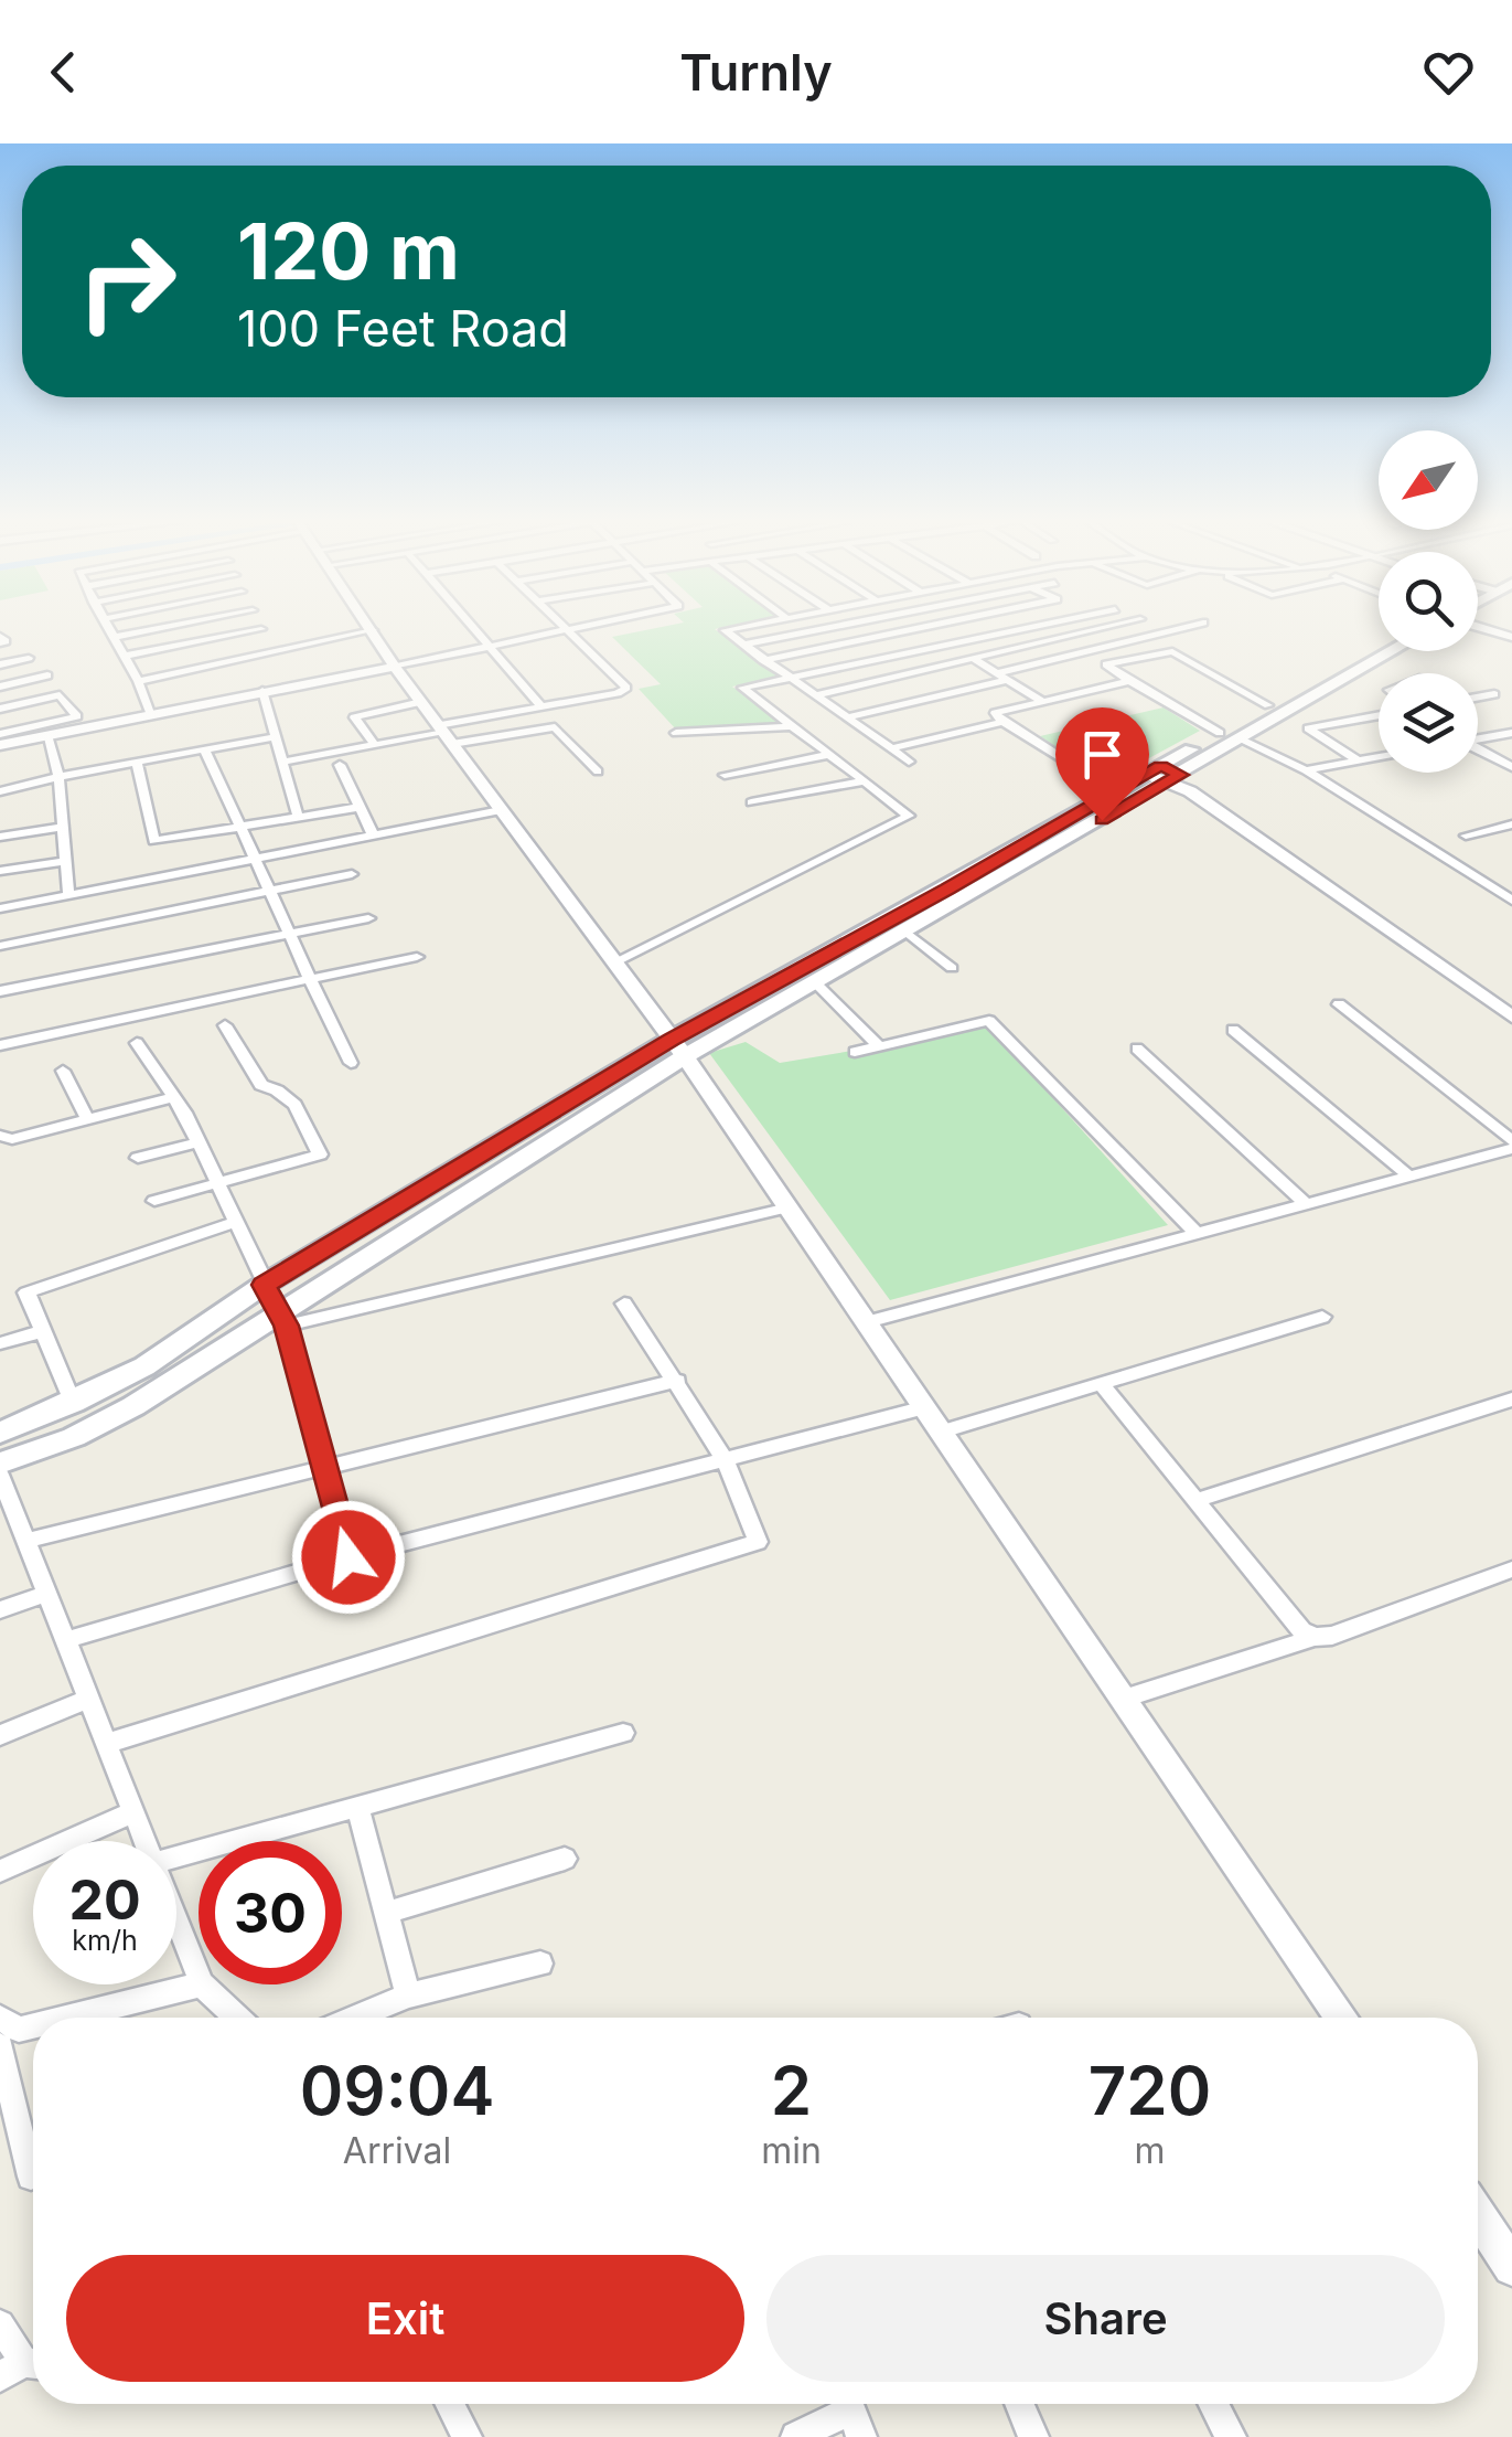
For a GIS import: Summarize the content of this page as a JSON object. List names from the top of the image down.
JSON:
{
  "north": "bottom left",
  "page": {
    "header": "Turnly",
    "turn": ["120 m", "100 Feet Road"],
    "speed": "20 km/h",
    "limit": "30",
    "eta": [
      "09:04",
      "Arrival",
      "2",
      "min",
      "720",
      "m"
    ],
    "buttons": ["Exit", "Share"]
  }
}
